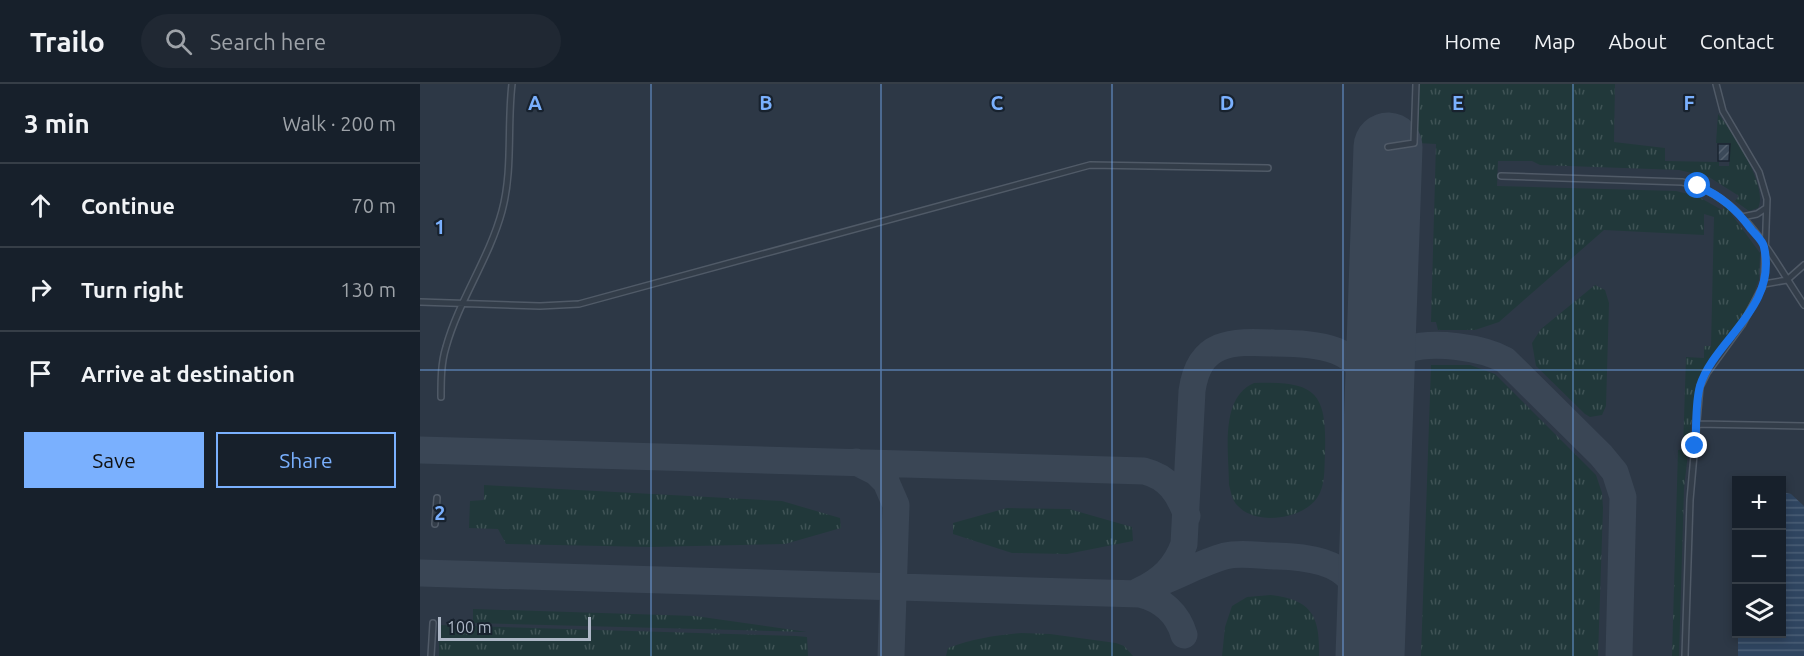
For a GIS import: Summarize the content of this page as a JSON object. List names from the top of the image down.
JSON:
{
  "scale_bar": "100 m",
  "page": {
    "header": "Trailo",
    "search": "Search here",
    "nav": [
      "Home",
      "Map",
      "About",
      "Contact"
    ],
    "heading": ["3 min", "Walk · 200 m"],
    "list": [
      ["Continue", "70 m"],
      ["Turn right", "130 m"],
      "Arrive at destination"
    ],
    "buttons": ["Save", "Share"],
    "map_buttons": ["+", "−"],
    "scale": "100 m"
  },
  "grid": {
    "columns": [
      "A",
      "B",
      "C",
      "D",
      "E",
      "F"
    ],
    "rows": ["1", "2"]
  }
}
